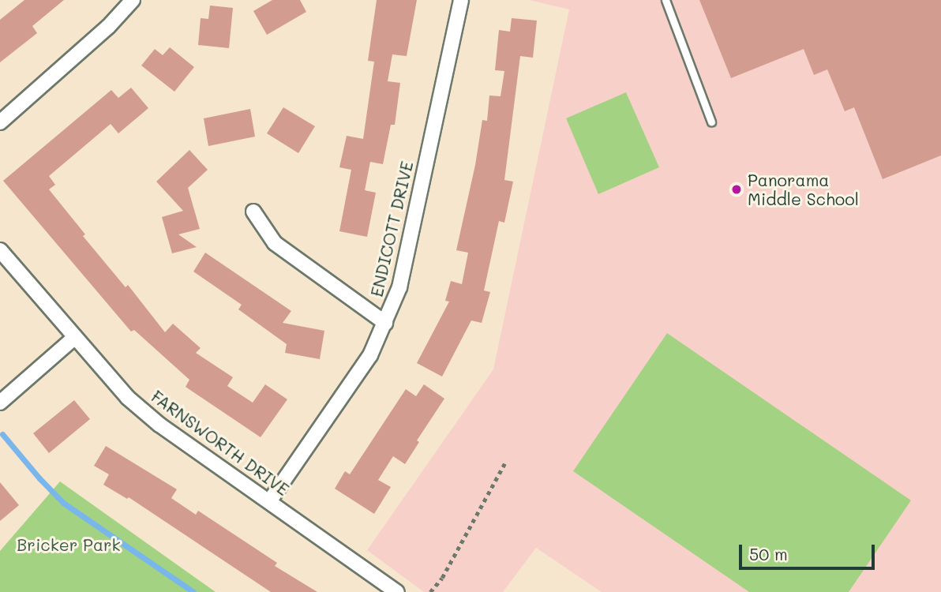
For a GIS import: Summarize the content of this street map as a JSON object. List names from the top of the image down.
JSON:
{
  "streets": {
    "street": ["ENDICOTT DRIVE", "FARNSWORTH DRIVE"]
  },
  "crossings": [
    ["ENDICOTT DRIVE", "FARNSWORTH DRIVE"]
  ],
  "parks": ["Bricker Park"],
  "places": ["Panorama Middle School"],
  "scale_bar": "50 m"
}
